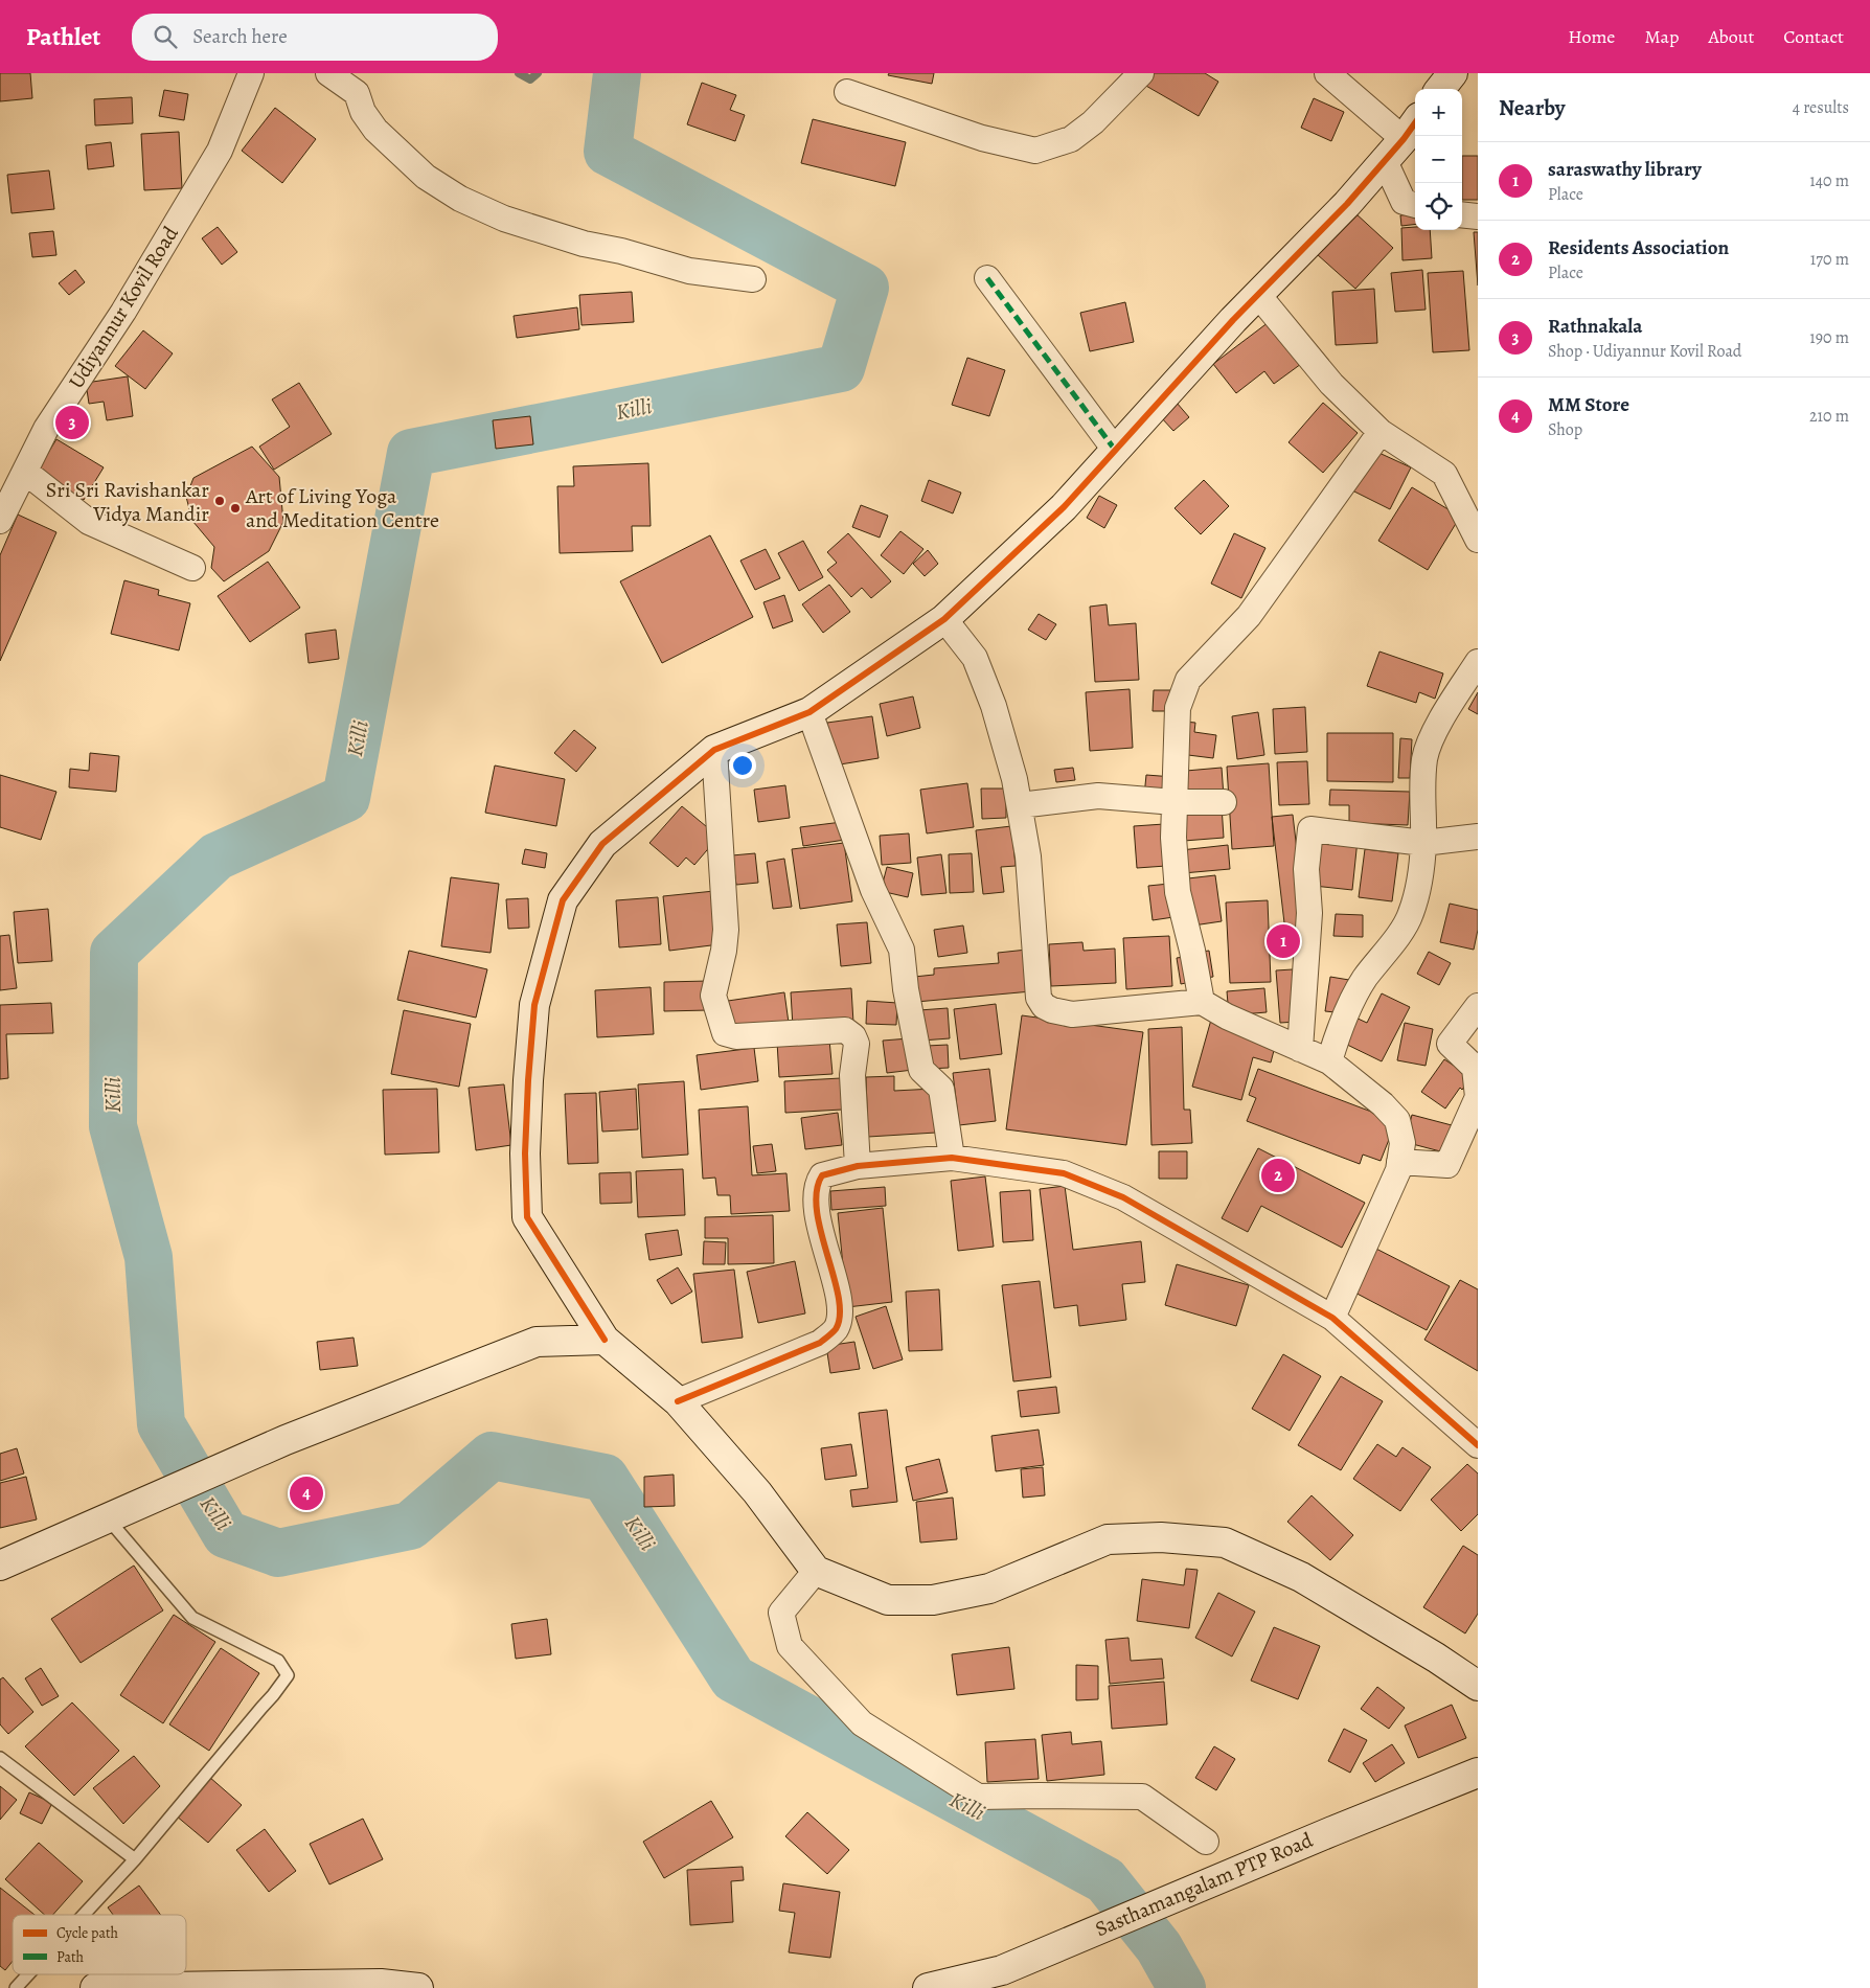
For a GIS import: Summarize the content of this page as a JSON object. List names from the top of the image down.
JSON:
{
  "streets": {
    "main road": ["Sasthamangalam PTP Road"],
    "street": ["Udiyannur Kovil Road"]
  },
  "water": ["Killi"],
  "places": ["Sri Sri Ravishankar Vidya Mandir", "Art of Living Yoga and Meditation Centre"],
  "legend": ["Cycle path", "Path"],
  "page": {
    "header": "Pathlet",
    "search": "Search here",
    "nav": [
      "Home",
      "Map",
      "About",
      "Contact"
    ],
    "heading": ["Nearby", "4 results"],
    "map_buttons": ["+", "−"],
    "list": [
      {
        "mark": "1",
        "name": "saraswathy library",
        "note": "Place",
        "value": "140 m"
      },
      {
        "mark": "2",
        "name": "Residents Association",
        "note": "Place",
        "value": "170 m"
      },
      {
        "mark": "3",
        "name": "Rathnakala",
        "note": "Shop · Udiyannur Kovil Road",
        "value": "190 m"
      },
      {
        "mark": "4",
        "name": "MM Store",
        "note": "Shop",
        "value": "210 m"
      }
    ],
    "pins": [
      "3",
      "1",
      "2",
      "4"
    ]
  }
}
